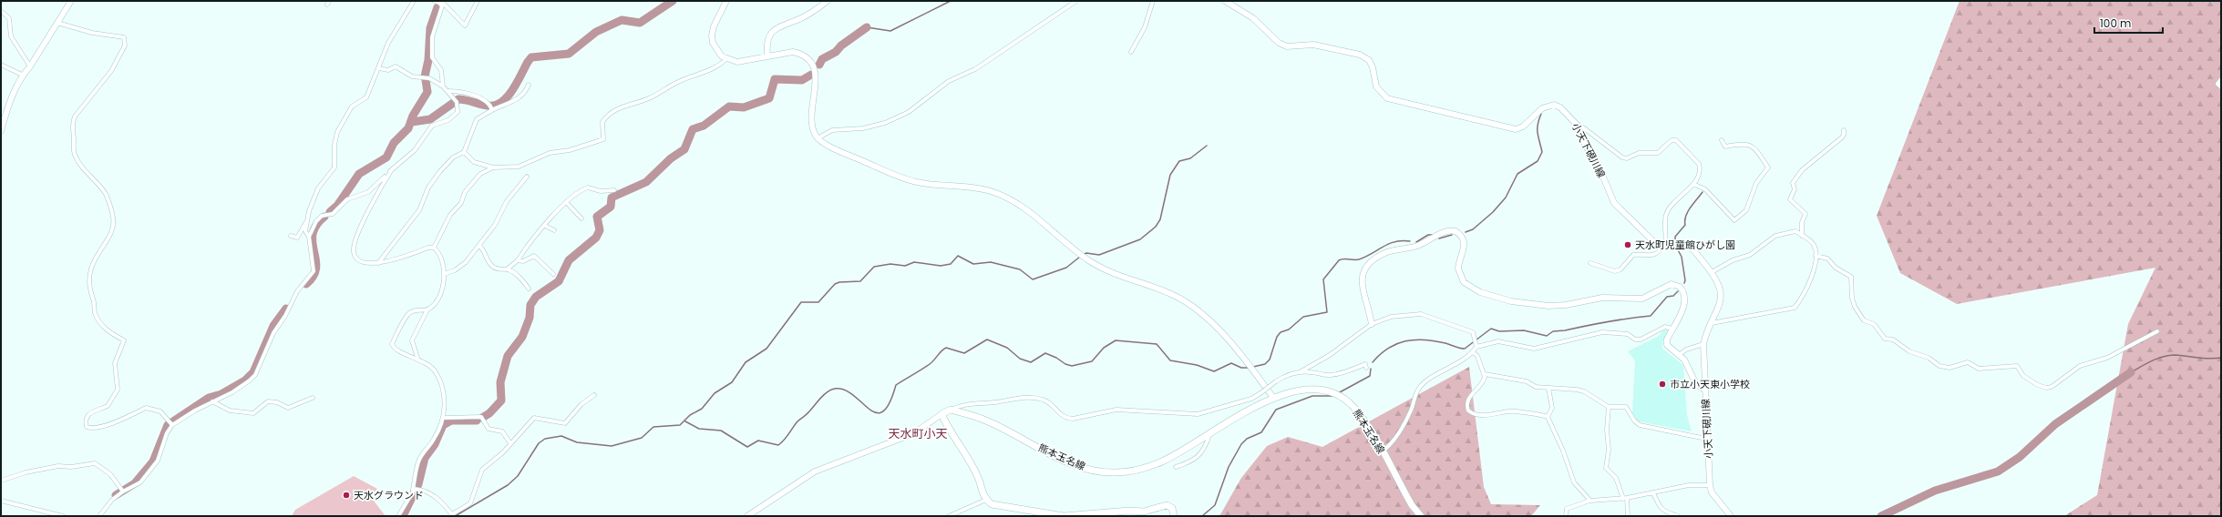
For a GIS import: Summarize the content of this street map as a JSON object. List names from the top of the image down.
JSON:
{
  "streets": {
    "main road": ["熊本玉名線"],
    "street": ["小天下硯川線"]
  },
  "districts": ["天水町小天"],
  "places": ["天水町児童館ひがし園", "市立小天東小学校", "天水グラウンド"],
  "scale_bar": "100 m"
}
